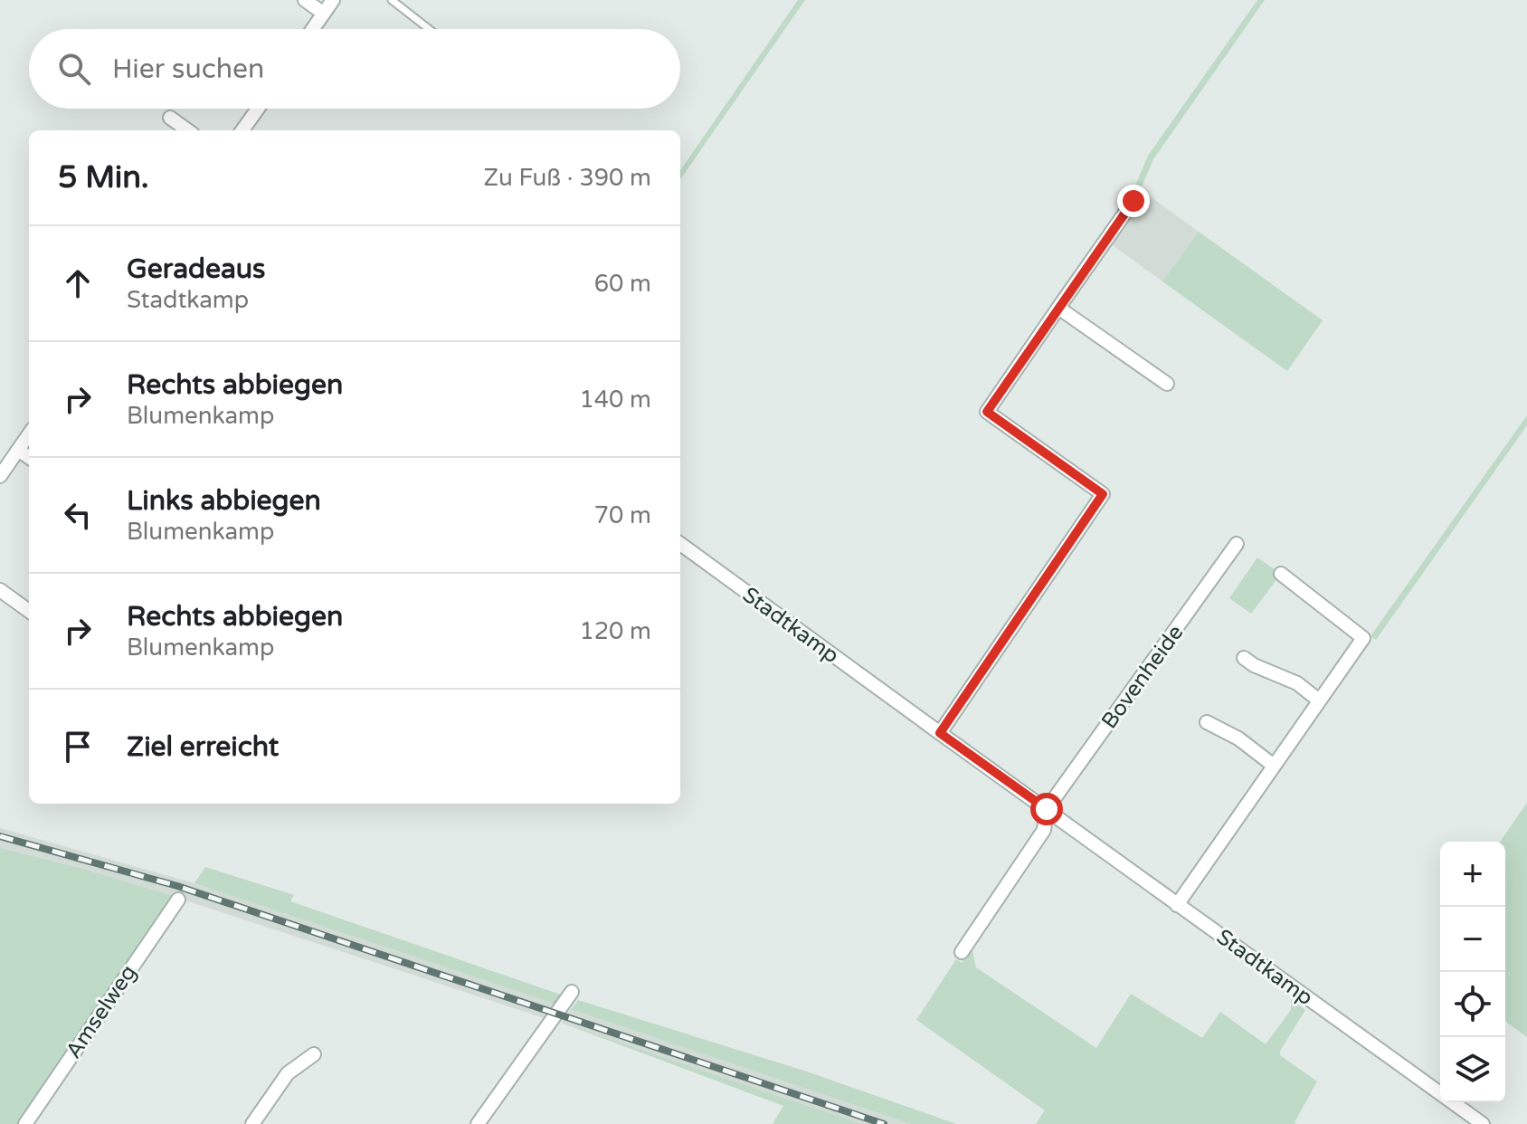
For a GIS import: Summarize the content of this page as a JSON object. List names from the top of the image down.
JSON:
{
  "streets": {
    "street": ["Stadtkamp", "Bovenheide", "Amselweg"]
  },
  "crossings": [
    ["Stadtkamp", "Bovenheide"]
  ],
  "page": {
    "search": "Hier suchen",
    "heading": ["5 Min.", "Zu Fuß · 390 m"],
    "list": [
      ["Geradeaus", "Stadtkamp", "60 m"],
      ["Rechts abbiegen", "Blumenkamp", "140 m"],
      ["Links abbiegen", "Blumenkamp", "70 m"],
      ["Rechts abbiegen", "Blumenkamp", "120 m"],
      "Ziel erreicht"
    ],
    "map_buttons": ["+", "−"]
  }
}
